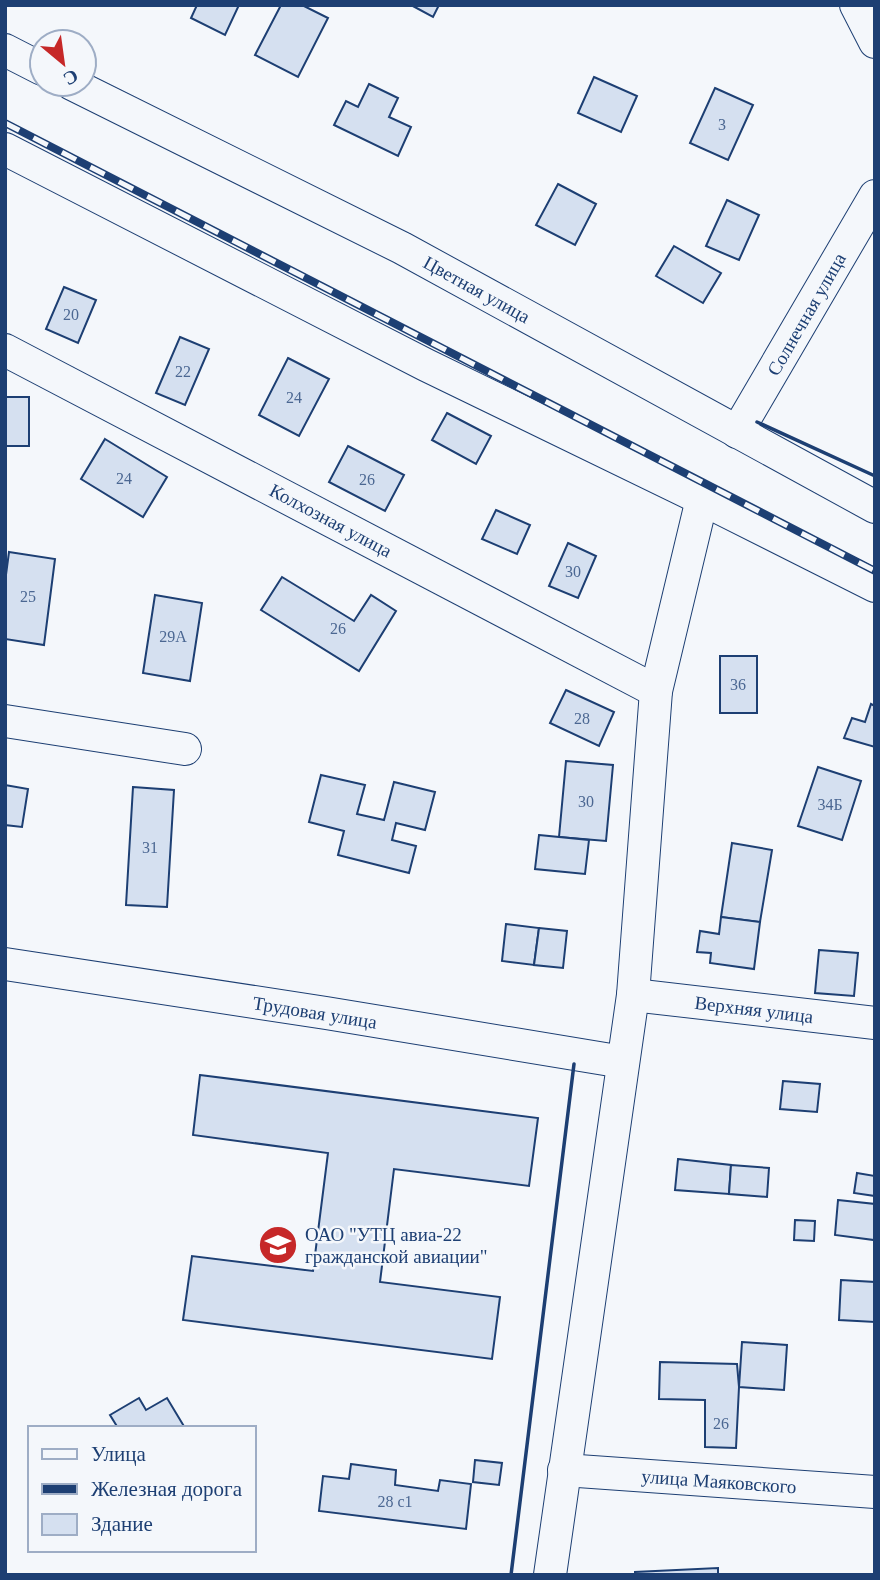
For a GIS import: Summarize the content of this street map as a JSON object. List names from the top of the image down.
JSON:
{
  "streets": {
    "street": [
      "Цветная улица",
      "Солнечная улица",
      "Колхозная улица",
      "Верхняя улица",
      "Трудовая улица",
      "улица Маяковского"
    ]
  },
  "crossings": [
    ["Цветная улица", "Солнечная улица"]
  ],
  "places": {
    "school or university": ["ОАО \"УТЦ авиа-22 гражданской авиации\""]
  },
  "house_numbers": [
    "3",
    "20",
    "22",
    "24",
    "24",
    "26",
    "30",
    "25",
    "26",
    "29А",
    "36",
    "28",
    "30",
    "34Б",
    "31",
    "26",
    "28 с1"
  ],
  "legend": ["Улица", "Железная дорога", "Здание"],
  "north": "bottom right"
}
